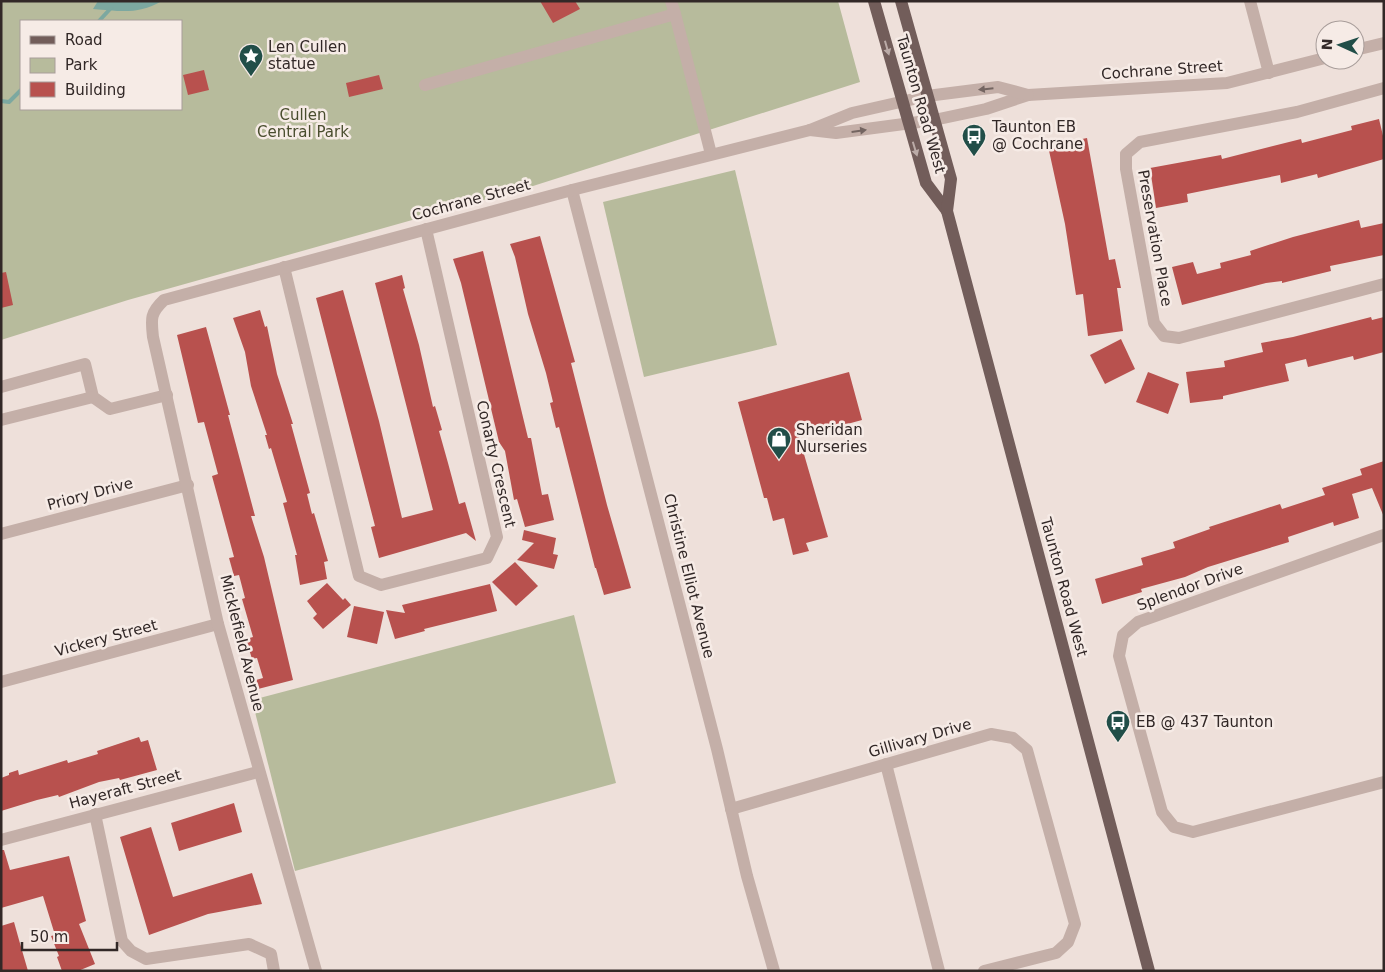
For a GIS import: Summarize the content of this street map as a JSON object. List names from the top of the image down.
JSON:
{
  "streets": {
    "main road": ["Taunton Road West"],
    "street": [
      "Cochrane Street",
      "Preservation Place",
      "Conarty Crescent",
      "Priory Drive",
      "Christine Elliot Avenue",
      "Splendor Drive",
      "Vickery Street",
      "Micklefield Avenue",
      "Gillivary Drive",
      "Hayeraft Street"
    ]
  },
  "crossings": [
    ["Cochrane Street", "Taunton Road West"],
    ["Cochrane Street", "Conarty Crescent"],
    ["Cochrane Street", "Christine Elliot Avenue"],
    ["Cochrane Street", "Micklefield Avenue"],
    ["Priory Drive", "Micklefield Avenue"],
    ["Christine Elliot Avenue", "Gillivary Drive"],
    ["Vickery Street", "Micklefield Avenue"],
    ["Micklefield Avenue", "Hayeraft Street"]
  ],
  "parks": ["Cullen Central Park"],
  "places": {
    "place": ["Len Cullen statue"],
    "bus stop": ["Taunton EB @ Cochrane", "EB @ 437 Taunton"],
    "shop": ["Sheridan Nurseries"]
  },
  "legend": ["Road", "Park", "Building"],
  "scale_bar": "50 m",
  "north": "left"
}
